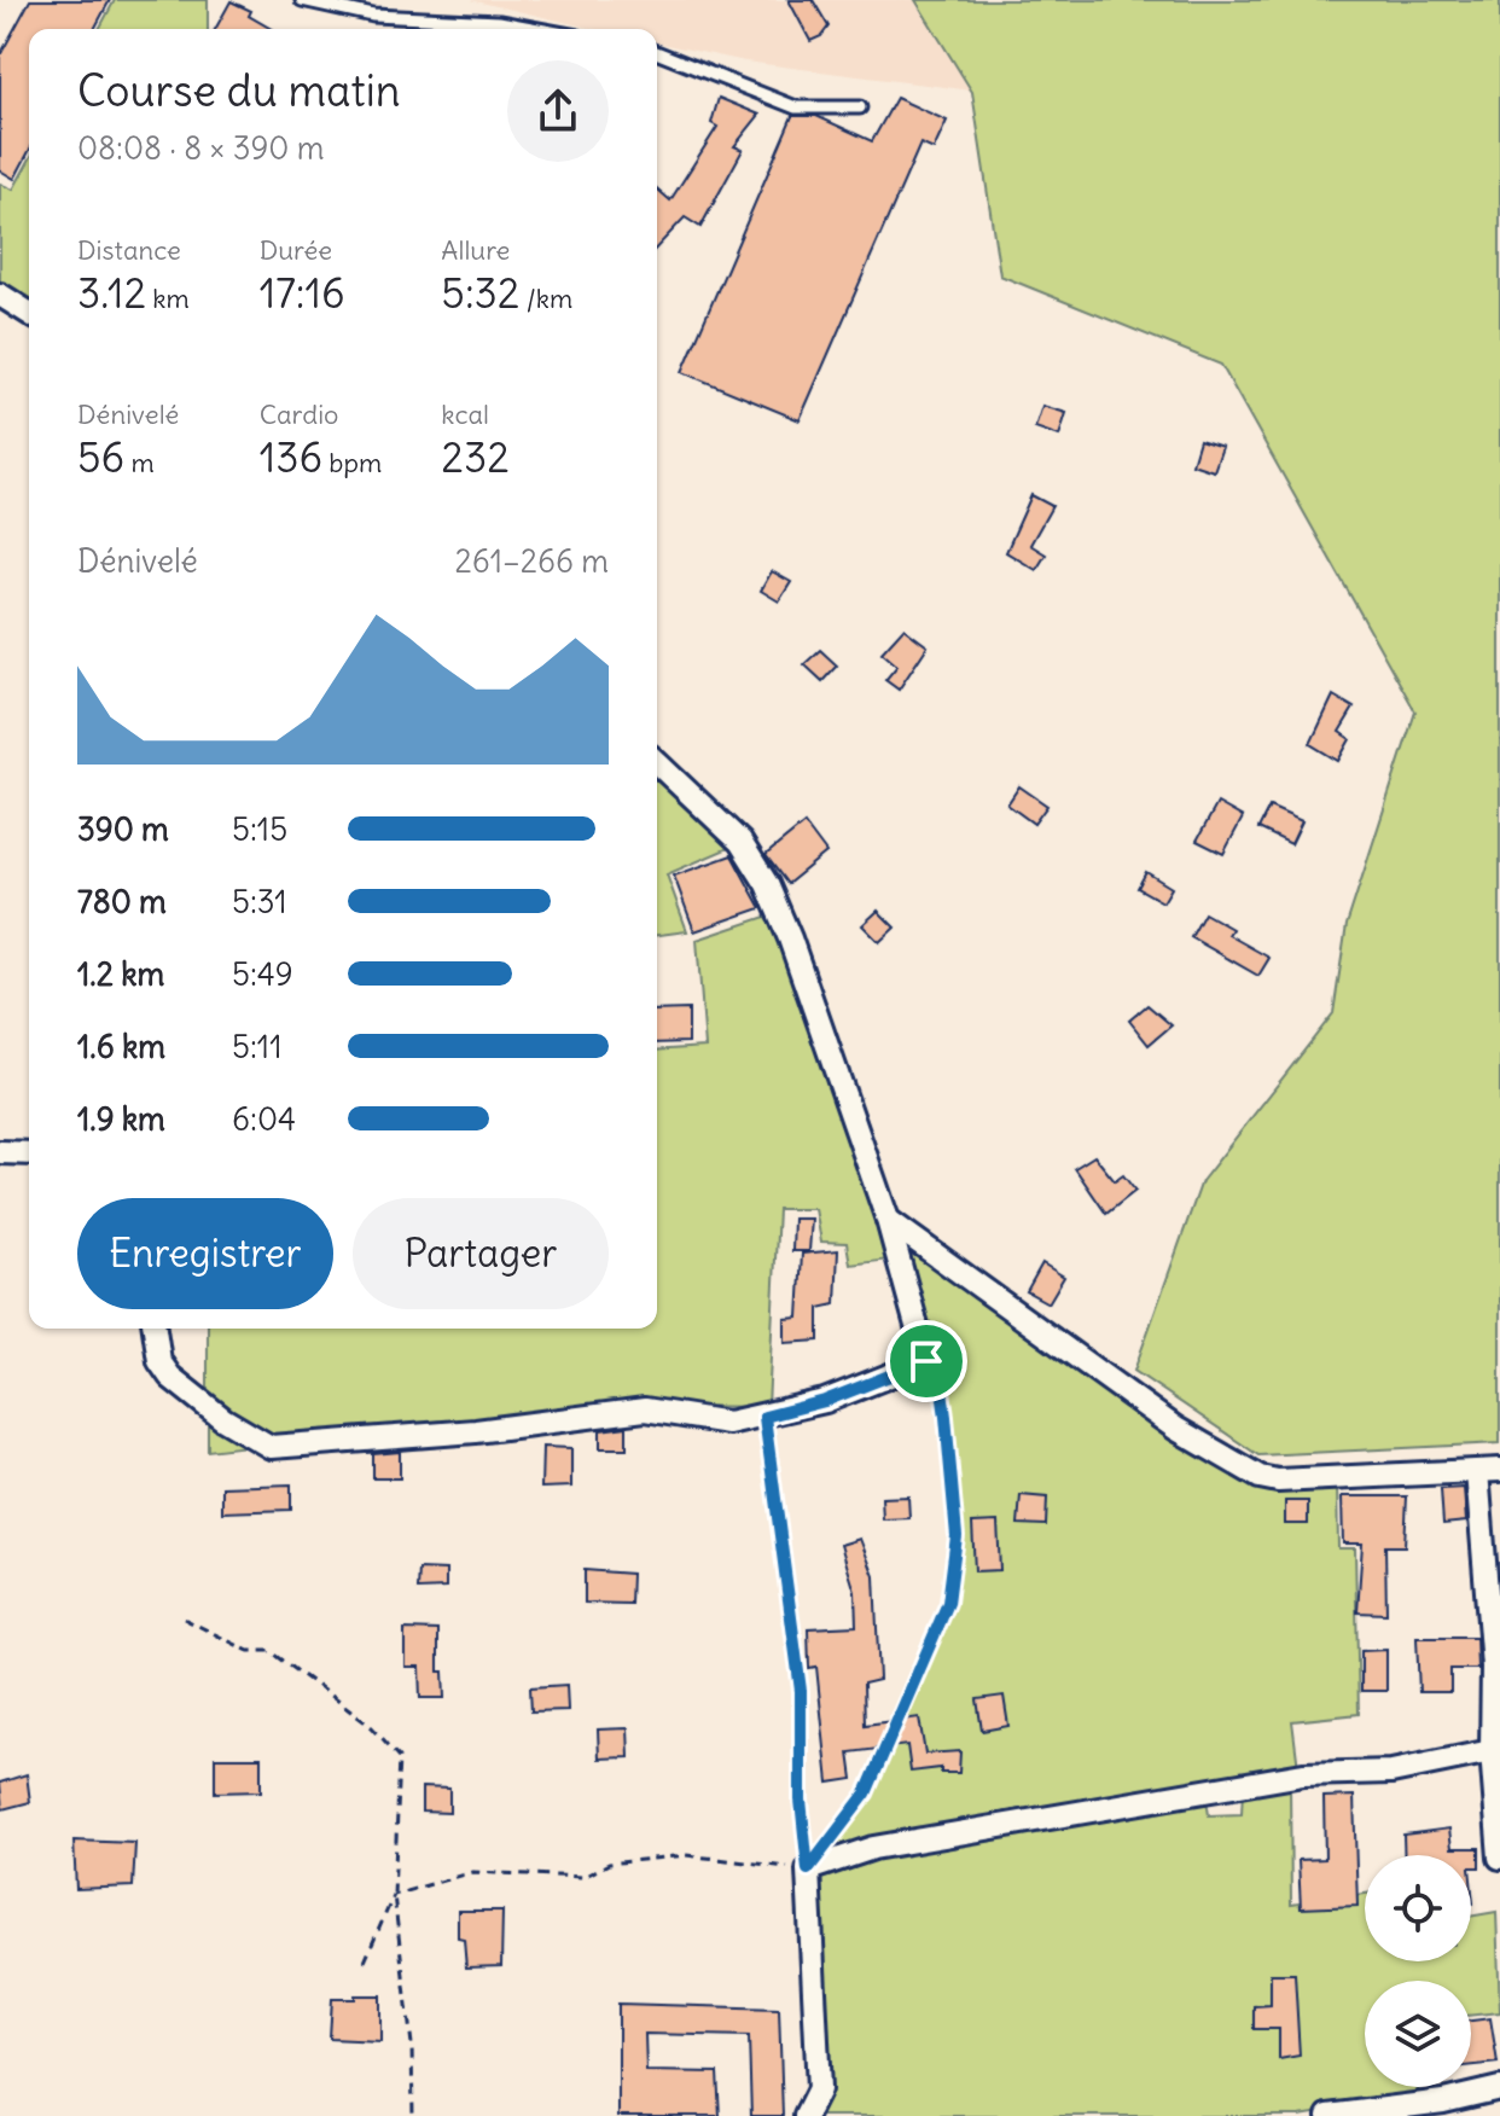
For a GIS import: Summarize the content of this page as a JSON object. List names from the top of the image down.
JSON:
{
  "page": {
    "heading": ["Course du matin", "08:08 · 8 × 390 m"],
    "stats": [
      ["Distance", "3.12 km"],
      ["Durée", "17:16"],
      ["Allure", "5:32 /km"],
      ["Dénivelé", "56 m"],
      ["Cardio", "136 bpm"],
      ["kcal", "232"]
    ],
    "chart": ["Dénivelé", "261–266 m"],
    "list": [
      {
        "name": "390 m",
        "note": "5:15"
      },
      {
        "name": "780 m",
        "note": "5:31"
      },
      {
        "name": "1.2 km",
        "note": "5:49"
      },
      {
        "name": "1.6 km",
        "note": "5:11"
      },
      {
        "name": "1.9 km",
        "note": "6:04"
      }
    ],
    "buttons": ["Enregistrer", "Partager"]
  }
}
